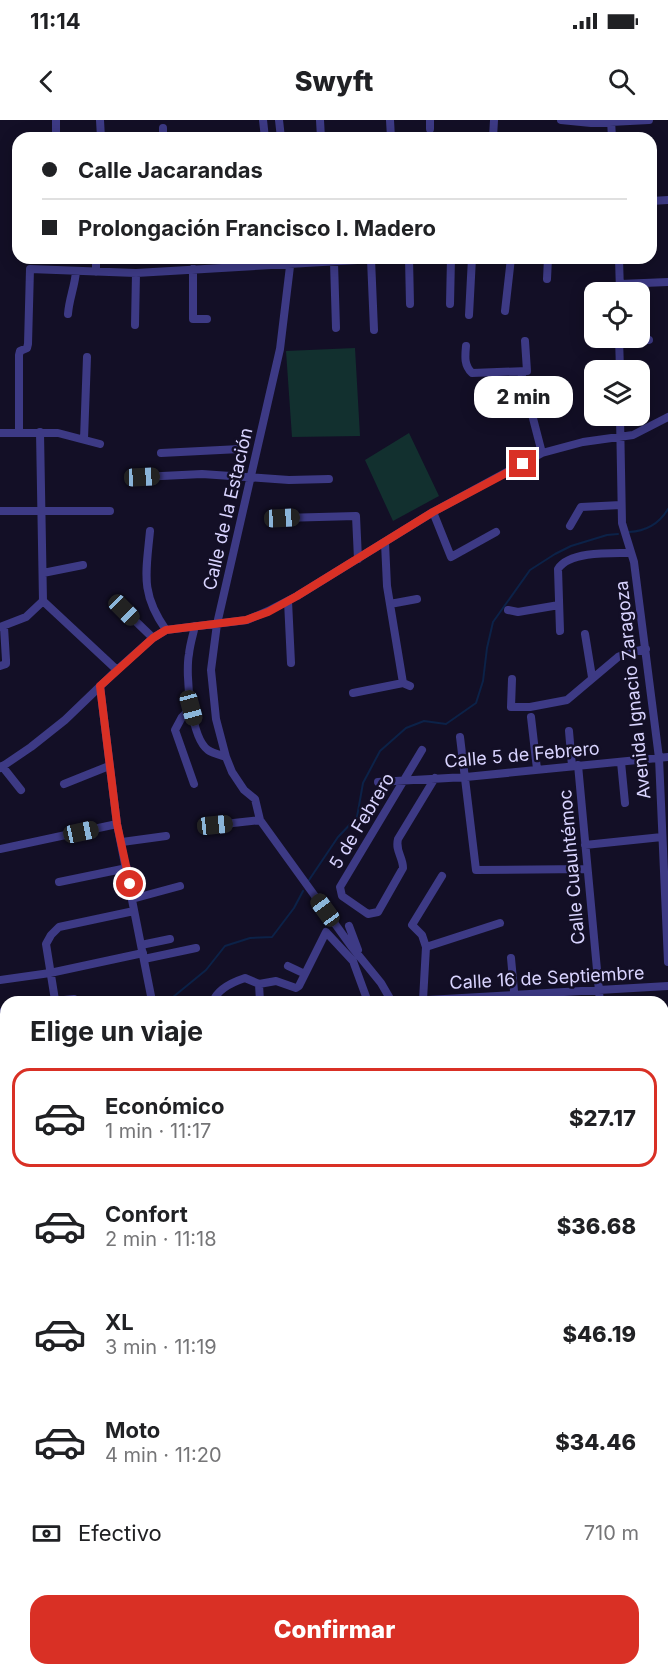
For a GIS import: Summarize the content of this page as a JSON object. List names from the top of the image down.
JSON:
{
  "streets": {
    "street": [
      "Calle de la Estación",
      "Avenida Ignacio Zaragoza",
      "Calle 5 de Febrero",
      "5 de Febrero",
      "Calle Cuauhtémoc",
      "Calle 16 de Septiembre"
    ]
  },
  "crossings": [
    ["Avenida Ignacio Zaragoza", "Calle 5 de Febrero"],
    ["Calle 5 de Febrero", "5 de Febrero"],
    ["Calle 5 de Febrero", "Calle Cuauhtémoc"],
    ["Calle Cuauhtémoc", "Calle 16 de Septiembre"]
  ],
  "page": {
    "status": "11:14",
    "header": "Swyft",
    "banner": ["Calle Jacarandas", "Prolongación Francisco I. Madero"],
    "bubble": "2 min",
    "heading": "Elige un viaje",
    "list": [
      {
        "name": "Económico",
        "note": "1 min · 11:17",
        "value": "$27.17"
      },
      {
        "name": "Confort",
        "note": "2 min · 11:18",
        "value": "$36.68"
      },
      {
        "name": "XL",
        "note": "3 min · 11:19",
        "value": "$46.19"
      },
      {
        "name": "Moto",
        "note": "4 min · 11:20",
        "value": "$34.46"
      }
    ],
    "pay": ["Efectivo", "710 m"],
    "buttons": "Confirmar"
  }
}
